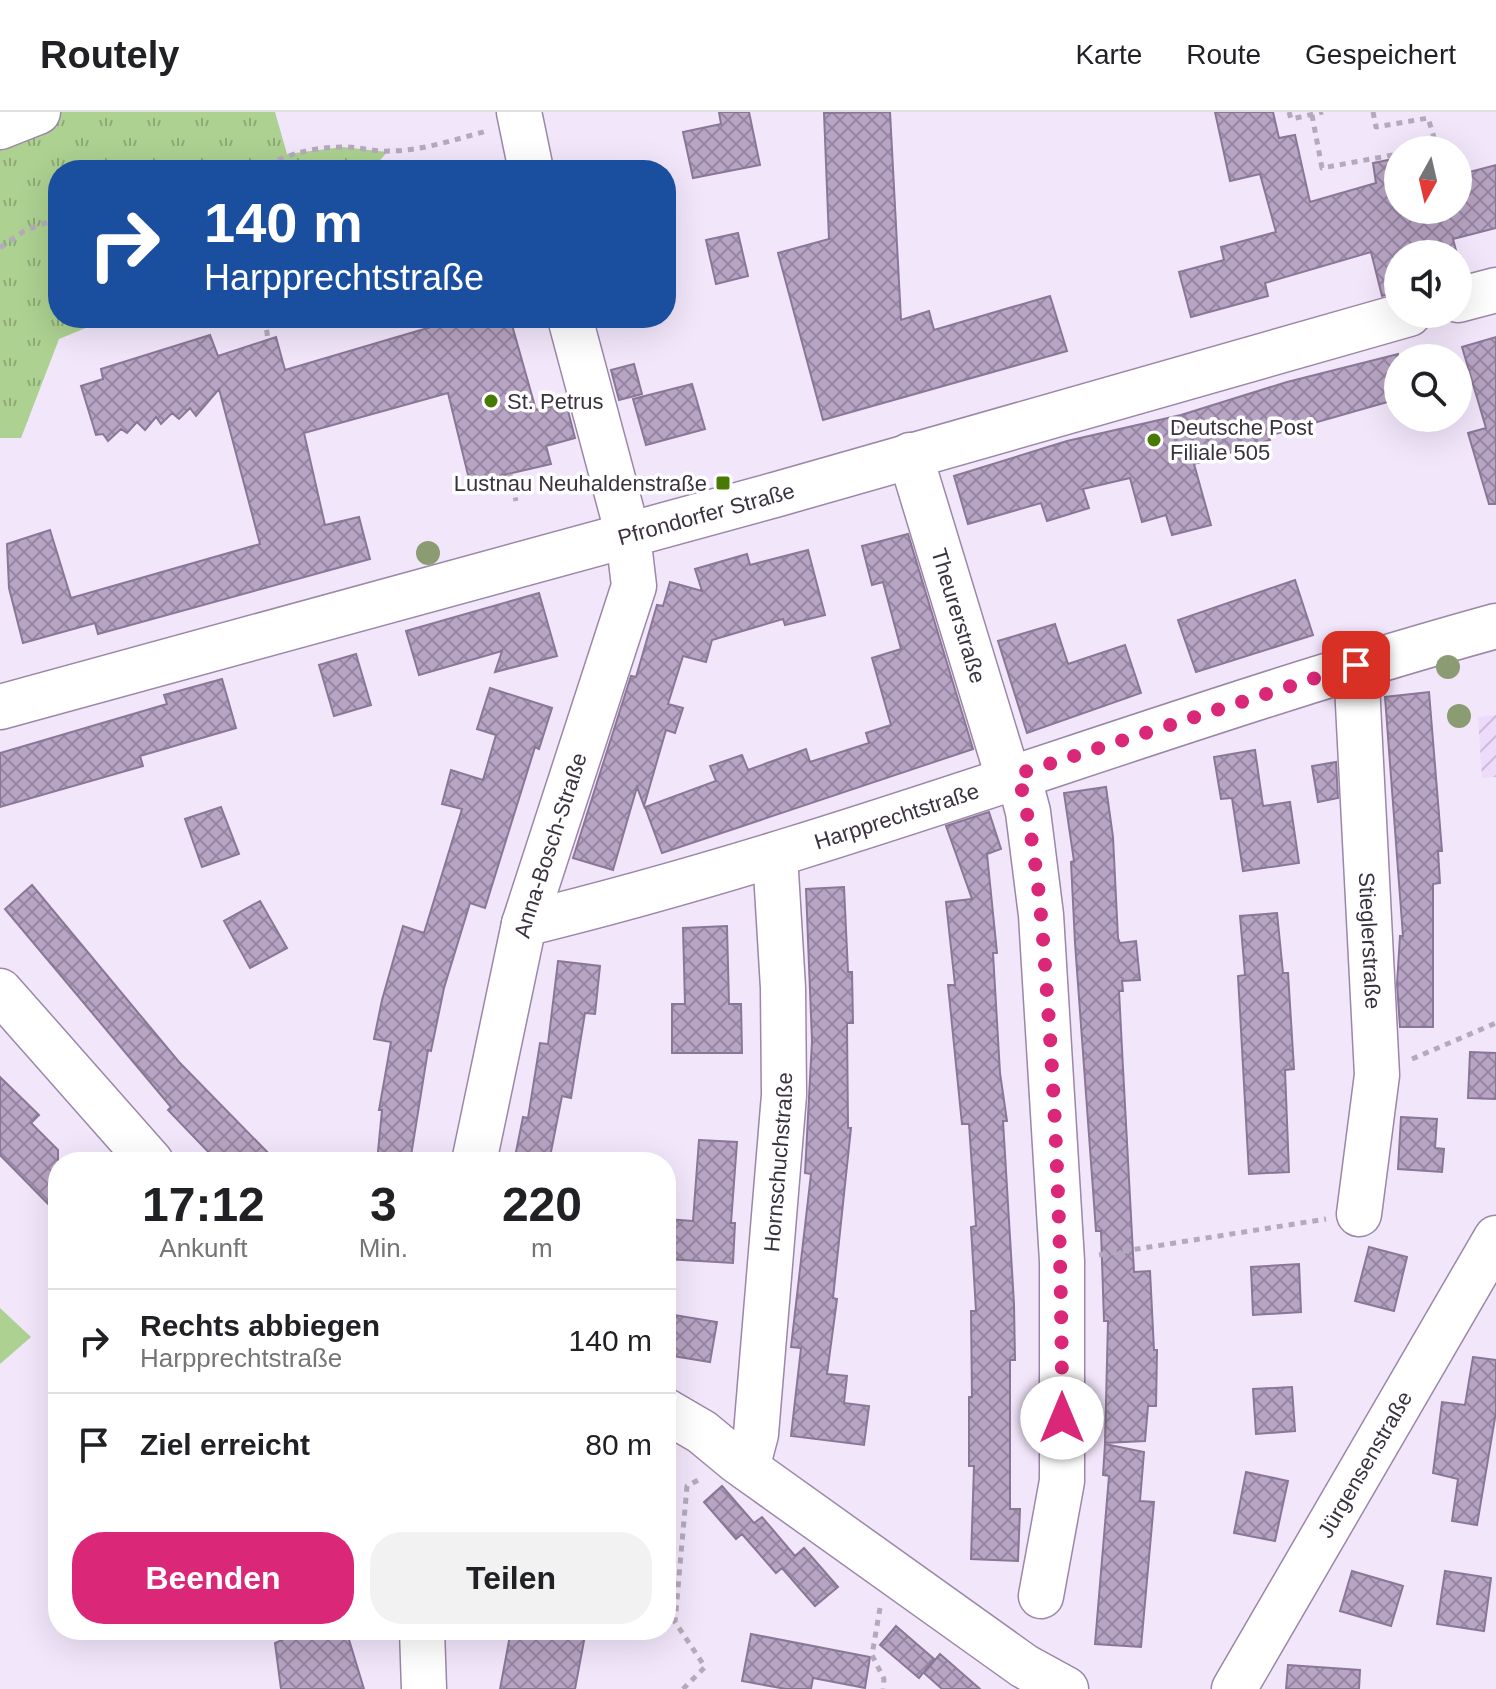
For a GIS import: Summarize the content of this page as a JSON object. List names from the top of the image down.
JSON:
{
  "streets": {
    "street": [
      "Pfrondorfer Straße",
      "Theurerstraße",
      "Harpprechtstraße",
      "Anna-Bosch-Straße",
      "Stieglerstraße",
      "Hornschuchstraße",
      "Jürgensenstraße"
    ]
  },
  "crossings": [
    ["Pfrondorfer Straße", "Theurerstraße"],
    ["Pfrondorfer Straße", "Anna-Bosch-Straße"],
    ["Theurerstraße", "Harpprechtstraße"],
    ["Harpprechtstraße", "Anna-Bosch-Straße"],
    ["Harpprechtstraße", "Stieglerstraße"],
    ["Harpprechtstraße", "Hornschuchstraße"]
  ],
  "places": {
    "other": ["St. Petrus", "Deutsche Post Filiale 505"],
    "transit": ["Lustnau Neuhaldenstraße"]
  },
  "north": "bottom",
  "page": {
    "header": "Routely",
    "nav": ["Karte", "Route", "Gespeichert"],
    "turn": ["140 m", "Harpprechtstraße"],
    "eta": [
      "17:12",
      "Ankunft",
      "3",
      "Min.",
      "220",
      "m"
    ],
    "list": [
      {
        "name": "Rechts abbiegen",
        "note": "Harpprechtstraße",
        "value": "140 m"
      },
      {
        "name": "Ziel erreicht",
        "value": "80 m"
      }
    ],
    "buttons": ["Beenden", "Teilen"]
  }
}
